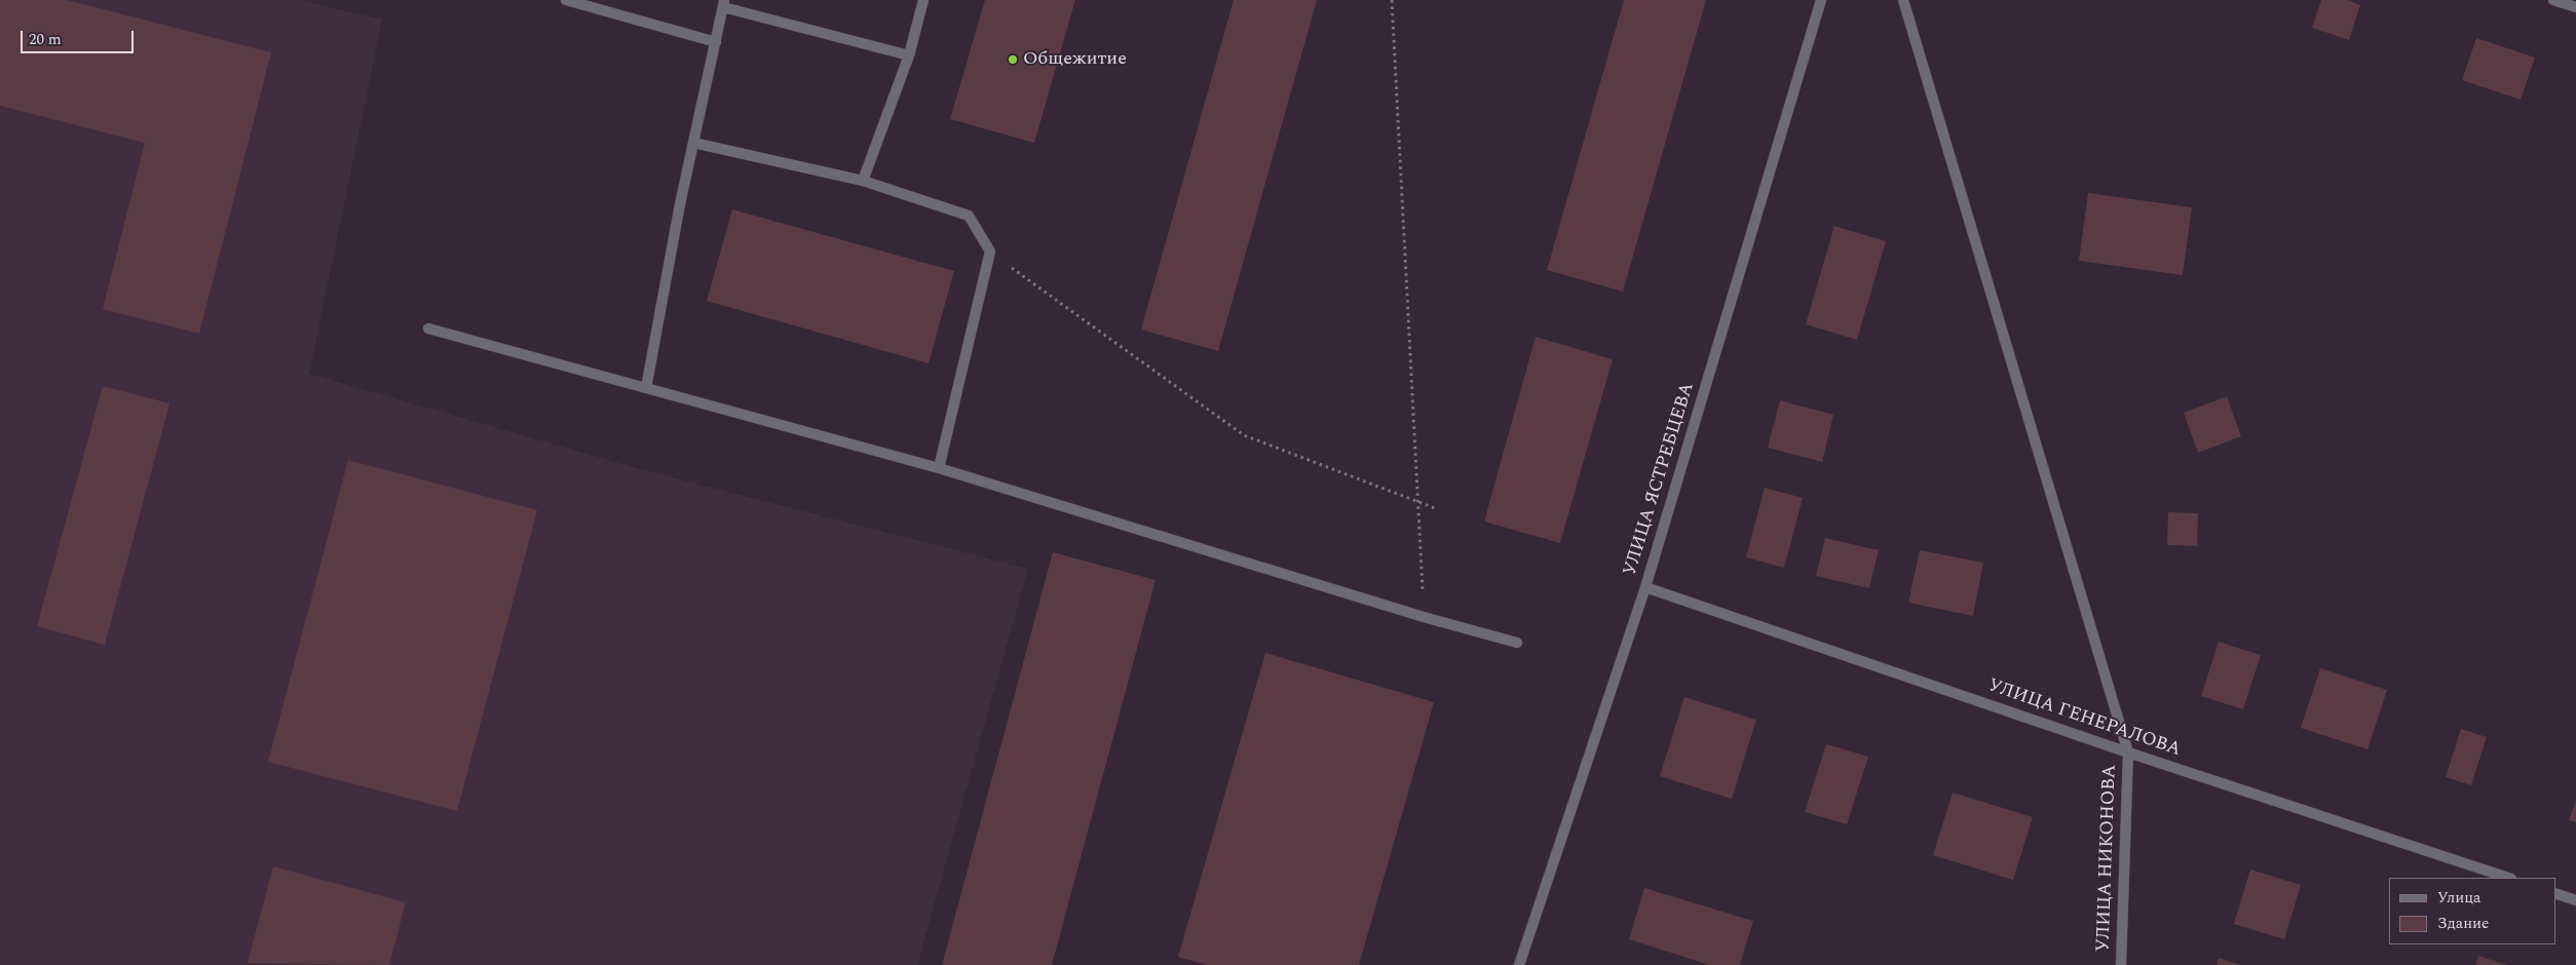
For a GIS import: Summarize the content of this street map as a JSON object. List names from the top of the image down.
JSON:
{
  "streets": {
    "street": ["УЛИЦА ЯСТРЕБЦЕВА", "УЛИЦА ГЕНЕРАЛОВА", "УЛИЦА НИКОНОВА"]
  },
  "crossings": [
    ["УЛИЦА ЯСТРЕБЦЕВА", "УЛИЦА ГЕНЕРАЛОВА"],
    ["УЛИЦА ГЕНЕРАЛОВА", "УЛИЦА НИКОНОВА"]
  ],
  "places": ["Общежитие"],
  "legend": ["Улица", "Здание"],
  "scale_bar": "20 m"
}
